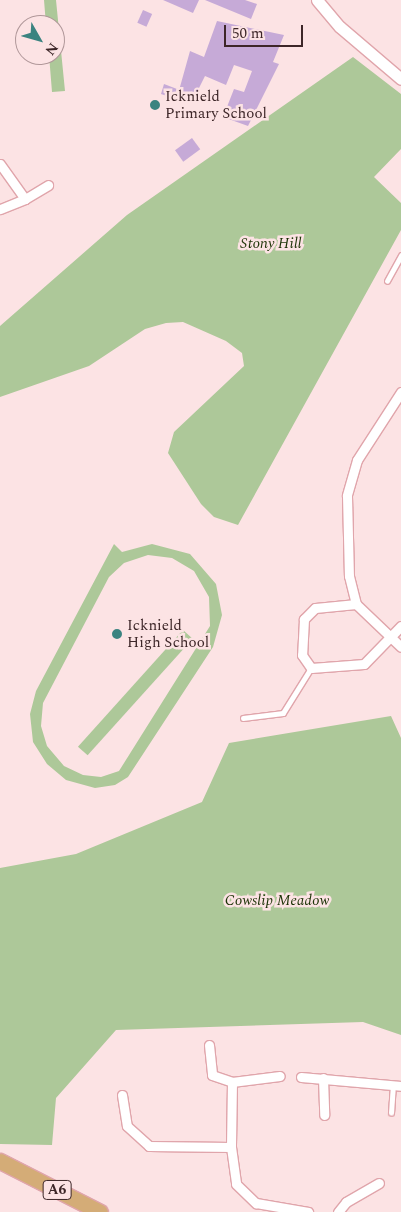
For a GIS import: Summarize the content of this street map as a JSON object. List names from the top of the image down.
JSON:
{
  "streets": {
    "highway": ["A6"]
  },
  "parks": ["Stony Hill", "Cowslip Meadow"],
  "places": ["Icknield Primary School", "Icknield High School"],
  "scale_bar": "50 m",
  "north": "bottom right"
}
